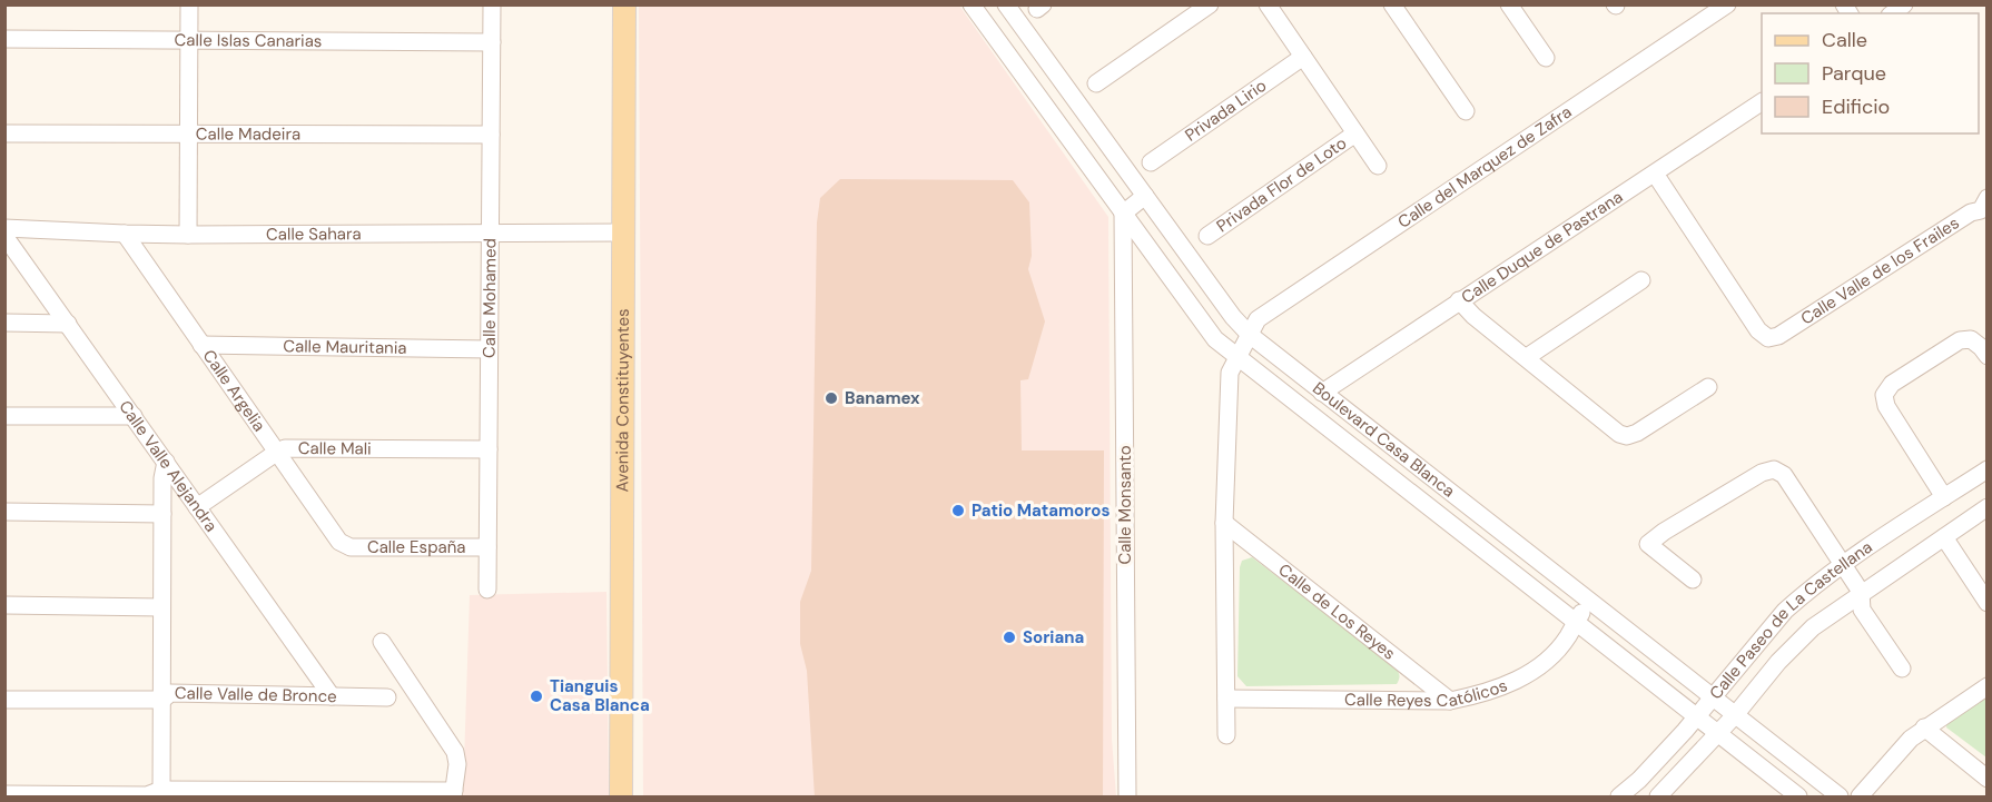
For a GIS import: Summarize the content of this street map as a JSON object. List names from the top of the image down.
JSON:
{
  "streets": {
    "main road": ["Avenida Constituyentes"],
    "street": [
      "Calle Islas Canarias",
      "Privada Lirio",
      "Calle Madeira",
      "Calle del Marquez de Zafra",
      "Privada Flor de Loto",
      "Calle Sahara",
      "Calle Duque de Pastrana",
      "Calle Valle de los Frailes",
      "Calle Mohamed",
      "Calle Mauritania",
      "Calle Argelia",
      "Boulevard Casa Blanca",
      "Calle Mali",
      "Calle Valle Alejandra",
      "Calle Monsanto",
      "Calle España",
      "Calle de Los Reyes",
      "Calle Paseo de La Castellana",
      "Calle Reyes Católicos",
      "Calle Valle de Bronce"
    ]
  },
  "crossings": [
    ["Calle Islas Canarias", "Calle Mohamed"],
    ["Calle Madeira", "Calle Mohamed"],
    ["Calle del Marquez de Zafra", "Boulevard Casa Blanca"],
    ["Calle Sahara", "Calle Mohamed"],
    ["Calle Sahara", "Calle Argelia"],
    ["Calle Sahara", "Avenida Constituyentes"],
    ["Calle Duque de Pastrana", "Calle Valle de los Frailes"],
    ["Calle Duque de Pastrana", "Boulevard Casa Blanca"],
    ["Calle Mohamed", "Calle Mauritania"],
    ["Calle Mohamed", "Calle Mali"],
    ["Calle Mohamed", "Calle España"],
    ["Calle Mauritania", "Calle Argelia"],
    ["Calle Argelia", "Calle Mali"],
    ["Calle Argelia", "Calle España"],
    ["Boulevard Casa Blanca", "Calle Monsanto"],
    ["Boulevard Casa Blanca", "Calle Paseo de La Castellana"],
    ["Boulevard Casa Blanca", "Calle Reyes Católicos"],
    ["Calle Mali", "Calle Valle Alejandra"],
    ["Calle Valle Alejandra", "Calle Valle de Bronce"],
    ["Calle de Los Reyes", "Calle Reyes Católicos"]
  ],
  "places": [
    "Banamex",
    "Patio Matamoros",
    "Soriana",
    "Tianguis Casa Blanca"
  ],
  "legend": ["Calle", "Parque", "Edificio"]
}
